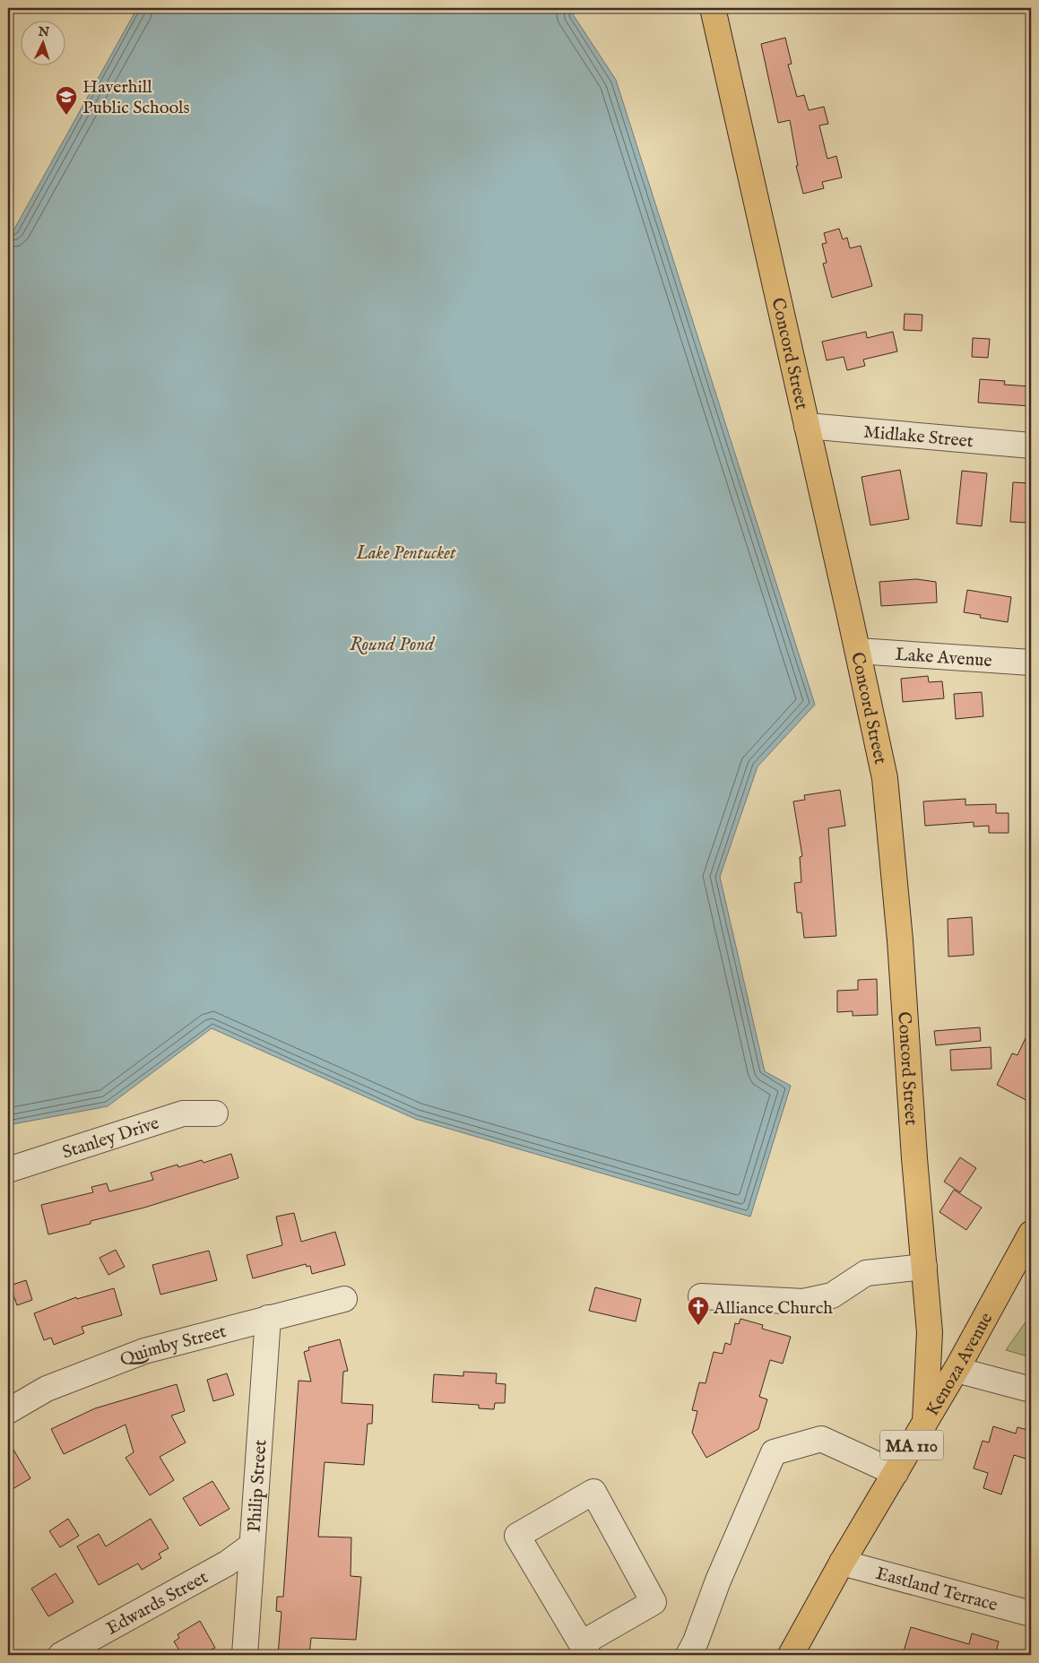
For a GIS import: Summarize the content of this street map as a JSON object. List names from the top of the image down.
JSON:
{
  "streets": {
    "main road": ["Concord Street", "Kenoza Avenue", "MA 110"],
    "street": [
      "Midlake Street",
      "Lake Avenue",
      "Stanley Drive",
      "Quimby Street",
      "Philip Street",
      "Eastland Terrace",
      "Edwards Street"
    ]
  },
  "crossings": [
    ["Concord Street", "Midlake Street"],
    ["Concord Street", "Lake Avenue"],
    ["Concord Street", "Kenoza Avenue"],
    ["Quimby Street", "Philip Street"],
    ["Kenoza Avenue", "Eastland Terrace"],
    ["Philip Street", "Edwards Street"]
  ],
  "water": ["Round Pond"],
  "parks": ["Lake Pentucket"],
  "places": {
    "school or university": ["Haverhill Public Schools"],
    "church": ["Alliance Church"]
  },
  "north": "top"
}
